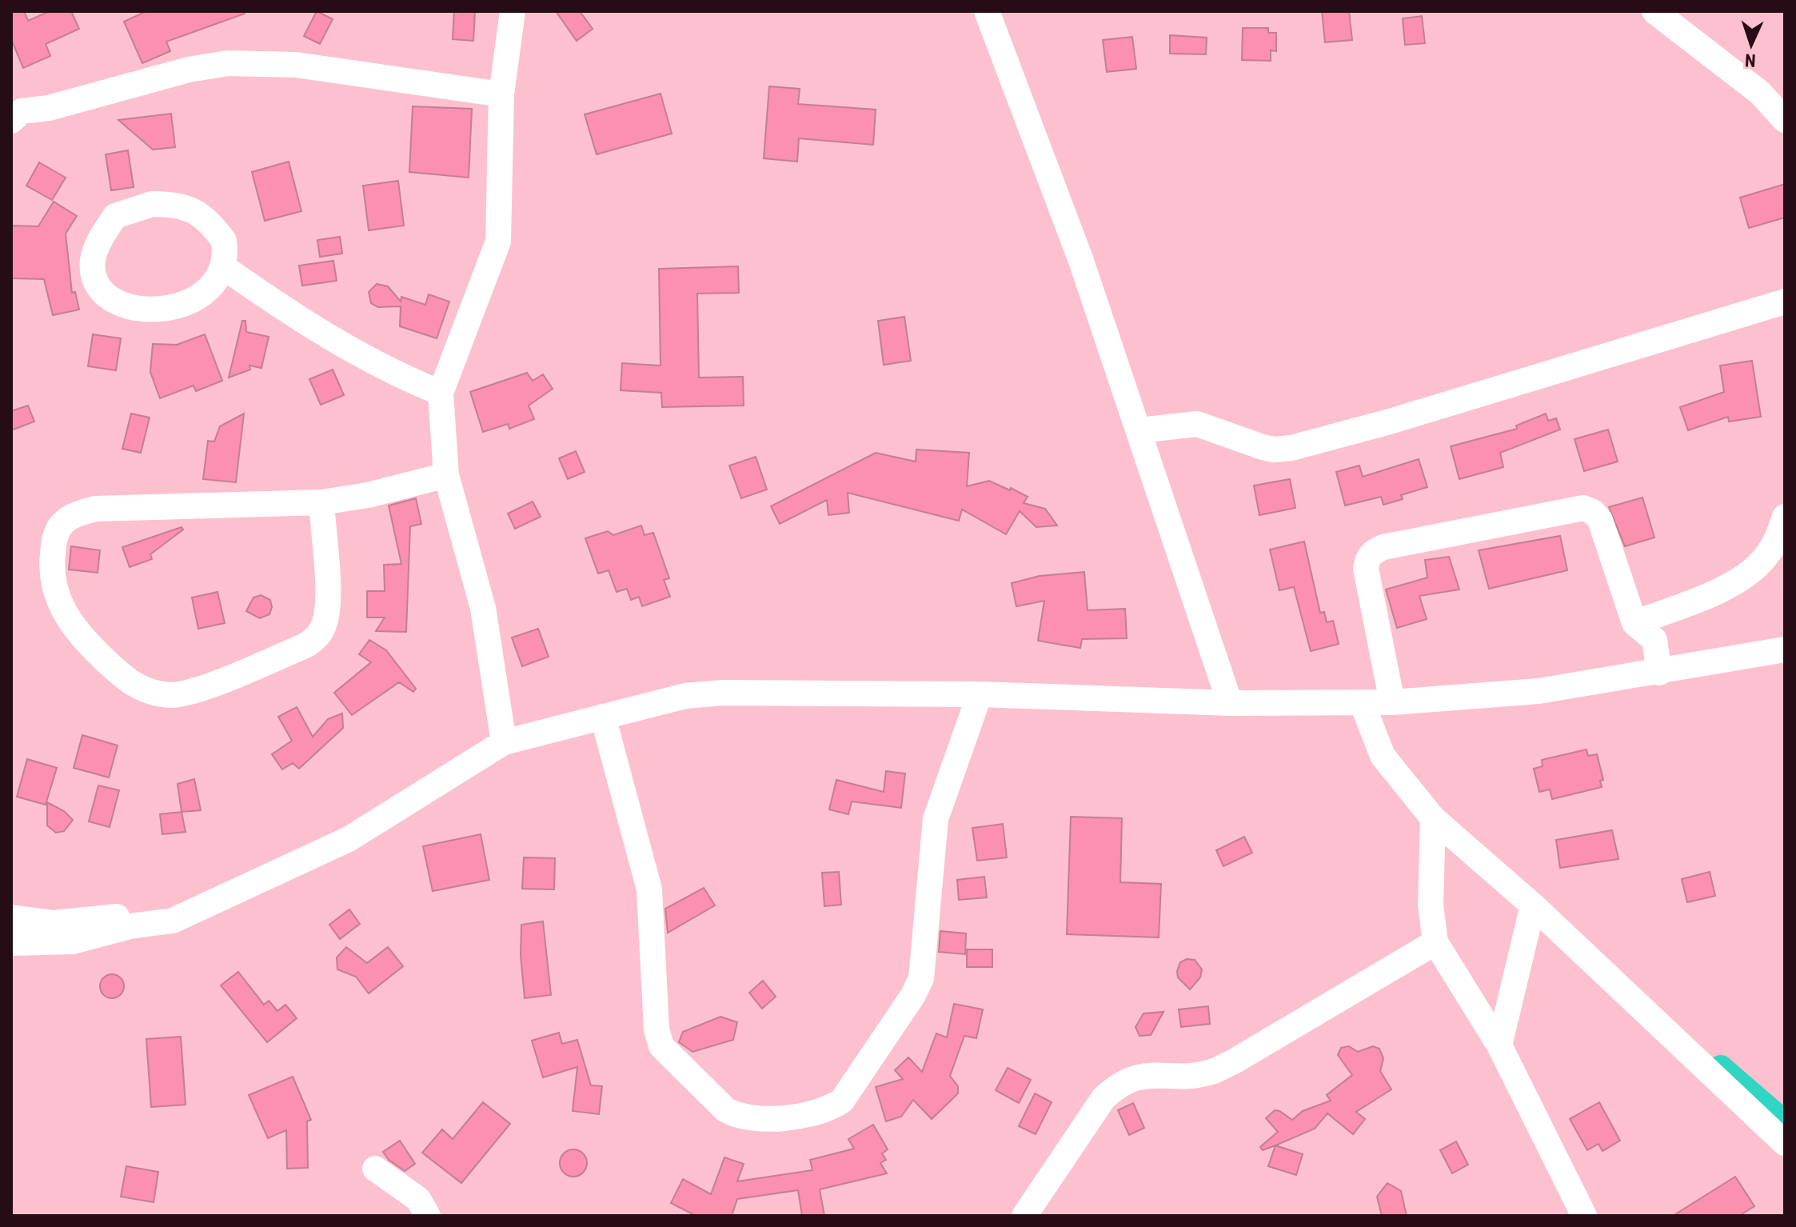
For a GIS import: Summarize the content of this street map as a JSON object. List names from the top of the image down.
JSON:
{
  "north": "bottom"
}
